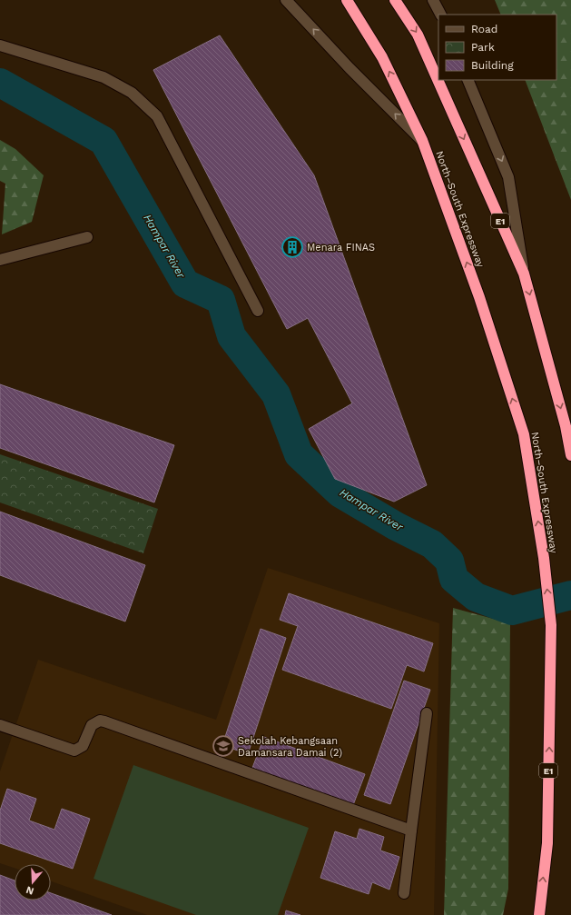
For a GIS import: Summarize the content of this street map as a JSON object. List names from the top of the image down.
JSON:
{
  "streets": {
    "highway": ["North–South Expressway", "E1"]
  },
  "water": ["Hampar River"],
  "places": {
    "building": ["Menara FINAS"],
    "school or university": ["Sekolah Kebangsaan Damansara Damai (2)"]
  },
  "legend": ["Road", "Park", "Building"],
  "north": "bottom"
}
